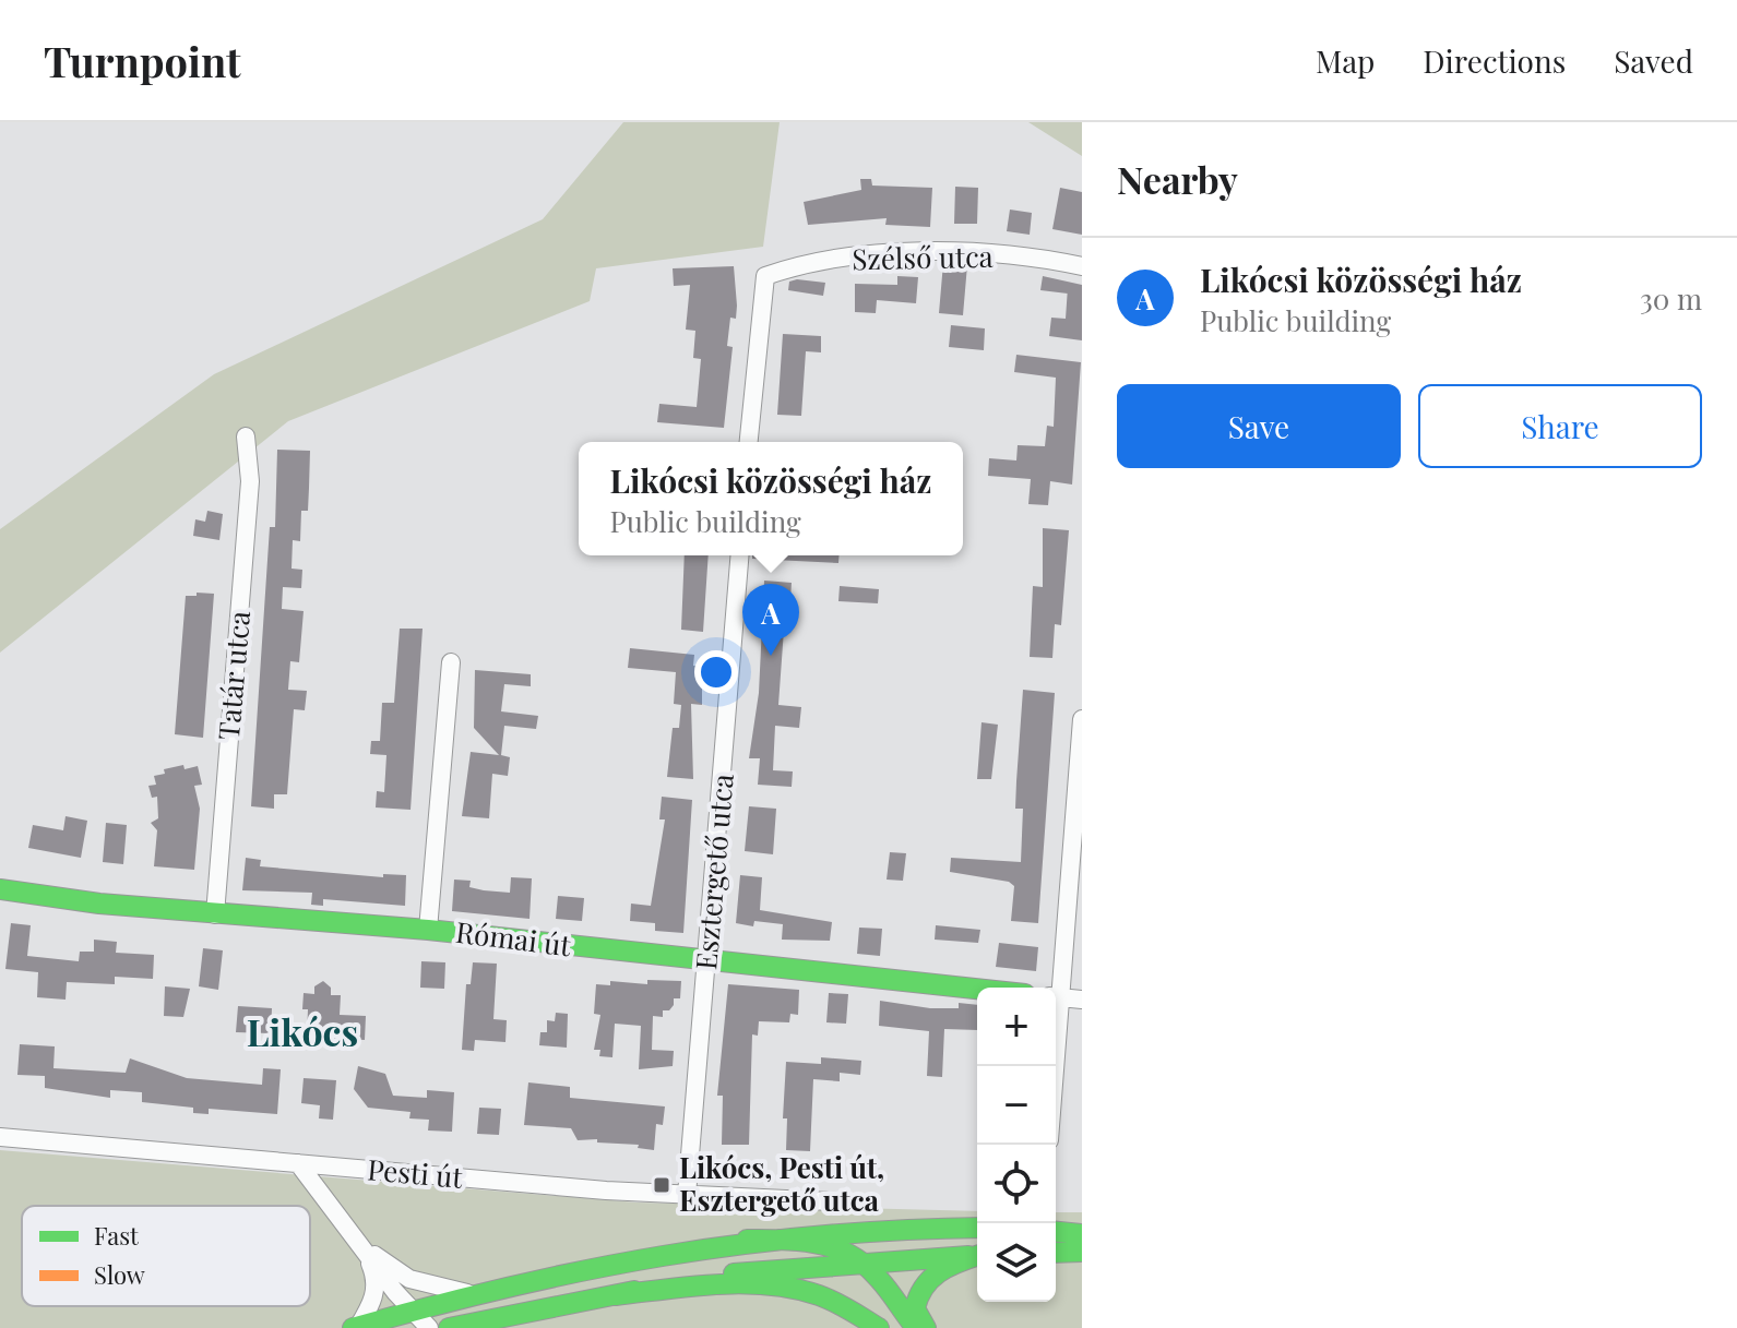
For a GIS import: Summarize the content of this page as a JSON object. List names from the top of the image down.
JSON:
{
  "streets": {
    "main road": ["Római út"],
    "street": [
      "Szélső utca",
      "Tatár utca",
      "Esztergető utca",
      "Pesti út"
    ]
  },
  "crossings": [
    ["Tatár utca", "Római út"],
    ["Esztergető utca", "Római út"],
    ["Esztergető utca", "Pesti út"]
  ],
  "districts": ["Likócs"],
  "places": {
    "transit": ["Likócs, Pesti út, Esztergető utca"]
  },
  "legend": ["Fast", "Slow"],
  "page": {
    "header": "Turnpoint",
    "nav": ["Map", "Directions", "Saved"],
    "heading": "Nearby",
    "list": [
      {
        "mark": "A",
        "name": "Likócsi közösségi ház",
        "note": "Public building",
        "value": "30 m"
      }
    ],
    "buttons": ["Save", "Share"],
    "popup": ["Likócsi közösségi ház", "Public building"],
    "pins": "A",
    "map_buttons": ["+", "−"]
  }
}
